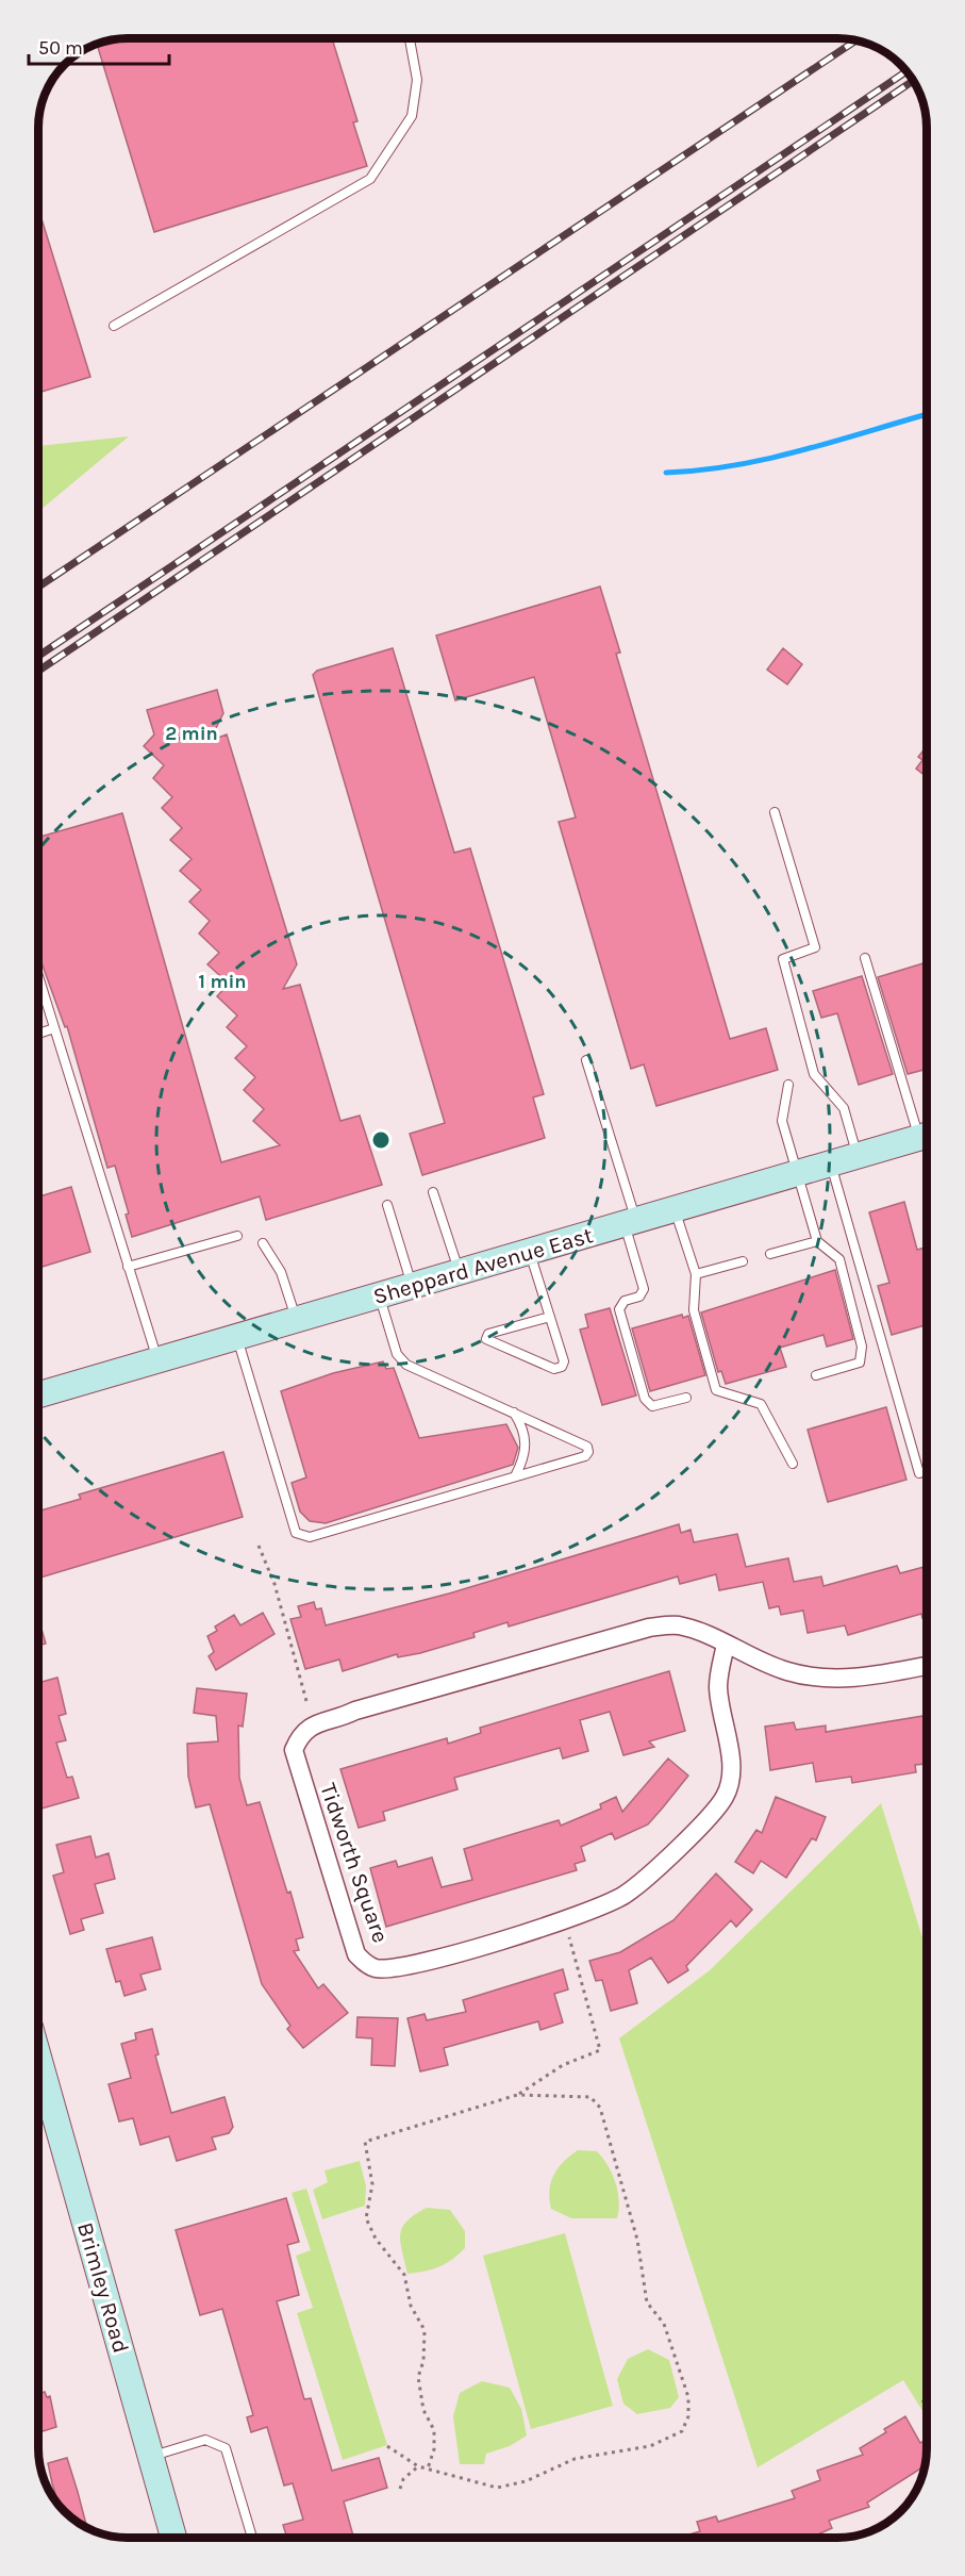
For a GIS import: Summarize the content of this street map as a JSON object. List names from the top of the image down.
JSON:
{
  "streets": {
    "main road": ["Sheppard Avenue East", "Brimley Road"],
    "street": ["Tidworth Square"]
  },
  "scale_bar": "50 m",
  "rings": ["2 min", "1 min"]
}
